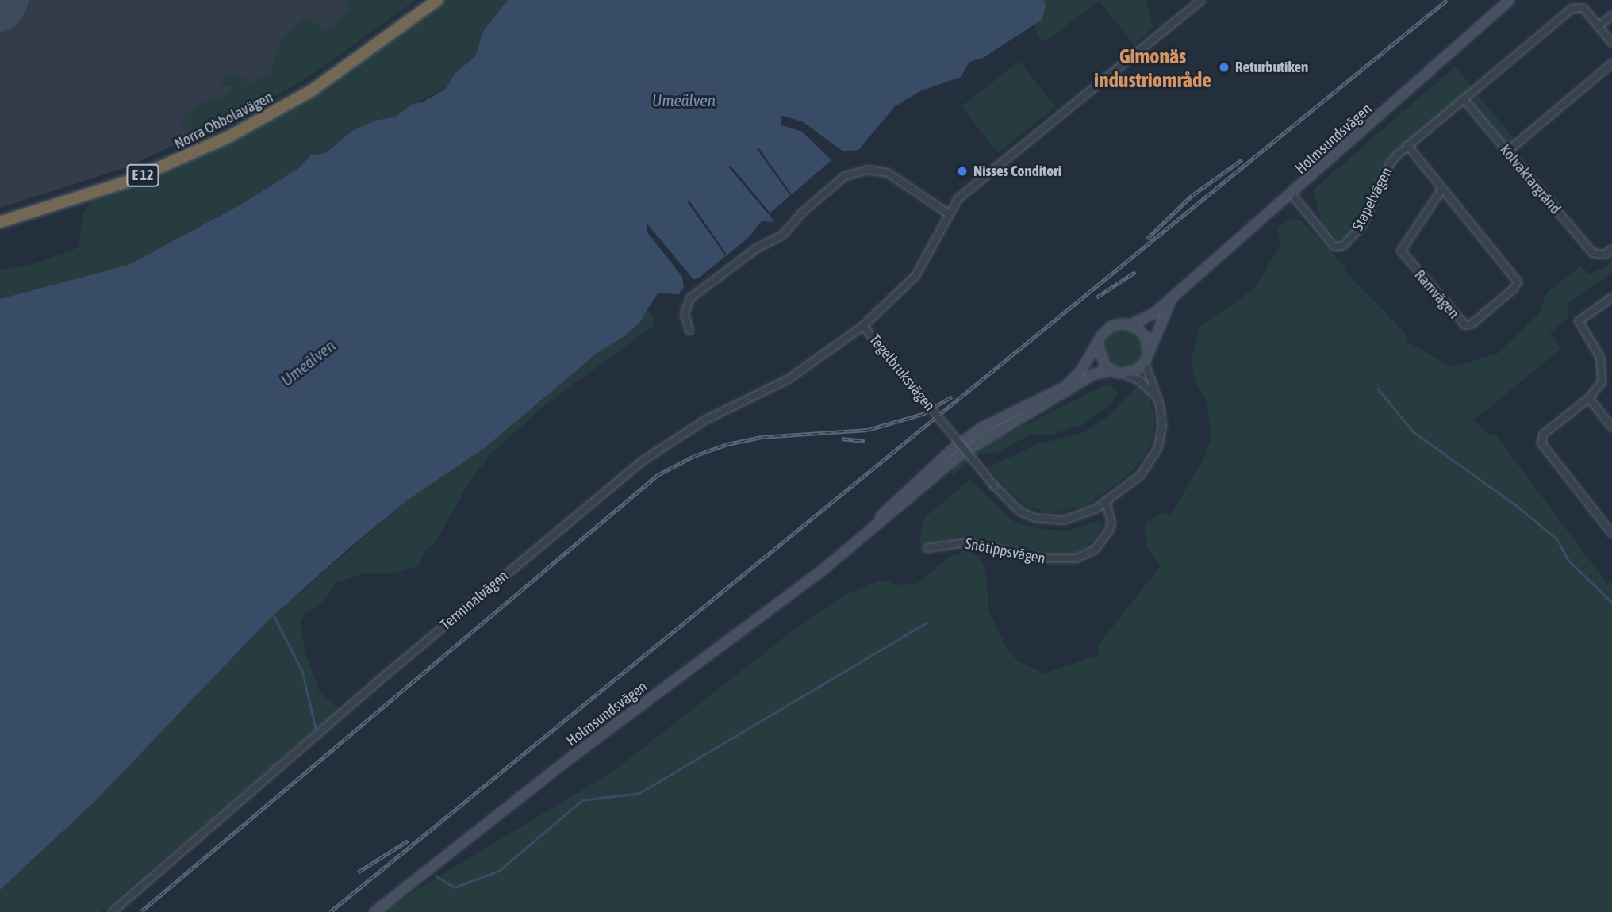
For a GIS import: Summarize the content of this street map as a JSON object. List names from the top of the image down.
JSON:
{
  "streets": {
    "highway": ["Norra Obbolavägen", "E 12"],
    "main road": ["Holmsundsvägen"],
    "street": [
      "Kolvaktargränd",
      "Stapelvägen",
      "Ramvägen",
      "Tegelbruksvägen",
      "Snötippsvägen",
      "Terminalvägen"
    ]
  },
  "crossings": [
    ["Holmsundsvägen", "Stapelvägen"],
    ["Holmsundsvägen", "Tegelbruksvägen"],
    ["Stapelvägen", "Ramvägen"],
    ["Tegelbruksvägen", "Snötippsvägen"],
    ["Tegelbruksvägen", "Terminalvägen"]
  ],
  "districts": ["Gimonäs industriområde"],
  "water": ["Umeälven"],
  "places": ["Returbutiken", "Nisses Conditori"]
}
